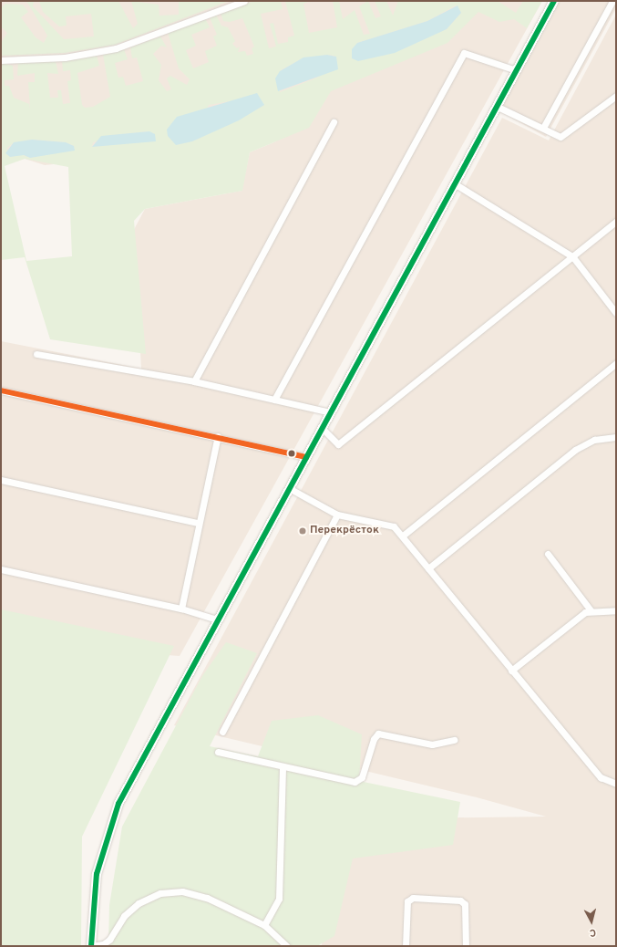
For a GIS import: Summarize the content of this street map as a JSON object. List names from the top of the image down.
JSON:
{
  "places": ["Перекрёсток"],
  "north": "bottom"
}
